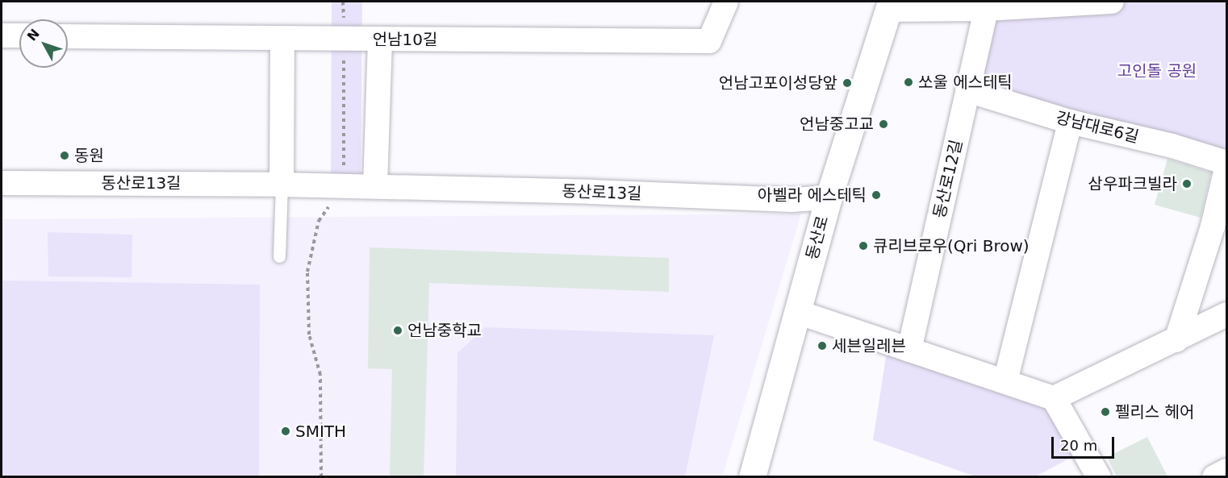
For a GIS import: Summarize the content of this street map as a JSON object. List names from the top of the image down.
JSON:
{
  "streets": {
    "street": [
      "언남10길",
      "강남대로6길",
      "동산로12길",
      "동산로13길",
      "동산로"
    ]
  },
  "crossings": [
    ["강남대로6길", "동산로12길"],
    ["동산로13길", "동산로"]
  ],
  "parks": ["고인돌 공원"],
  "places": [
    "쏘울 에스테틱",
    "언남고포이성당앞",
    "언남중고교",
    "동원",
    "삼우파크빌라",
    "아벨라 에스테틱",
    "큐리브로우(Qri Brow)",
    "언남중학교",
    "세븐일레븐",
    "펠리스 헤어",
    "SMITH"
  ],
  "scale_bar": "20 m",
  "north": "top left"
}
